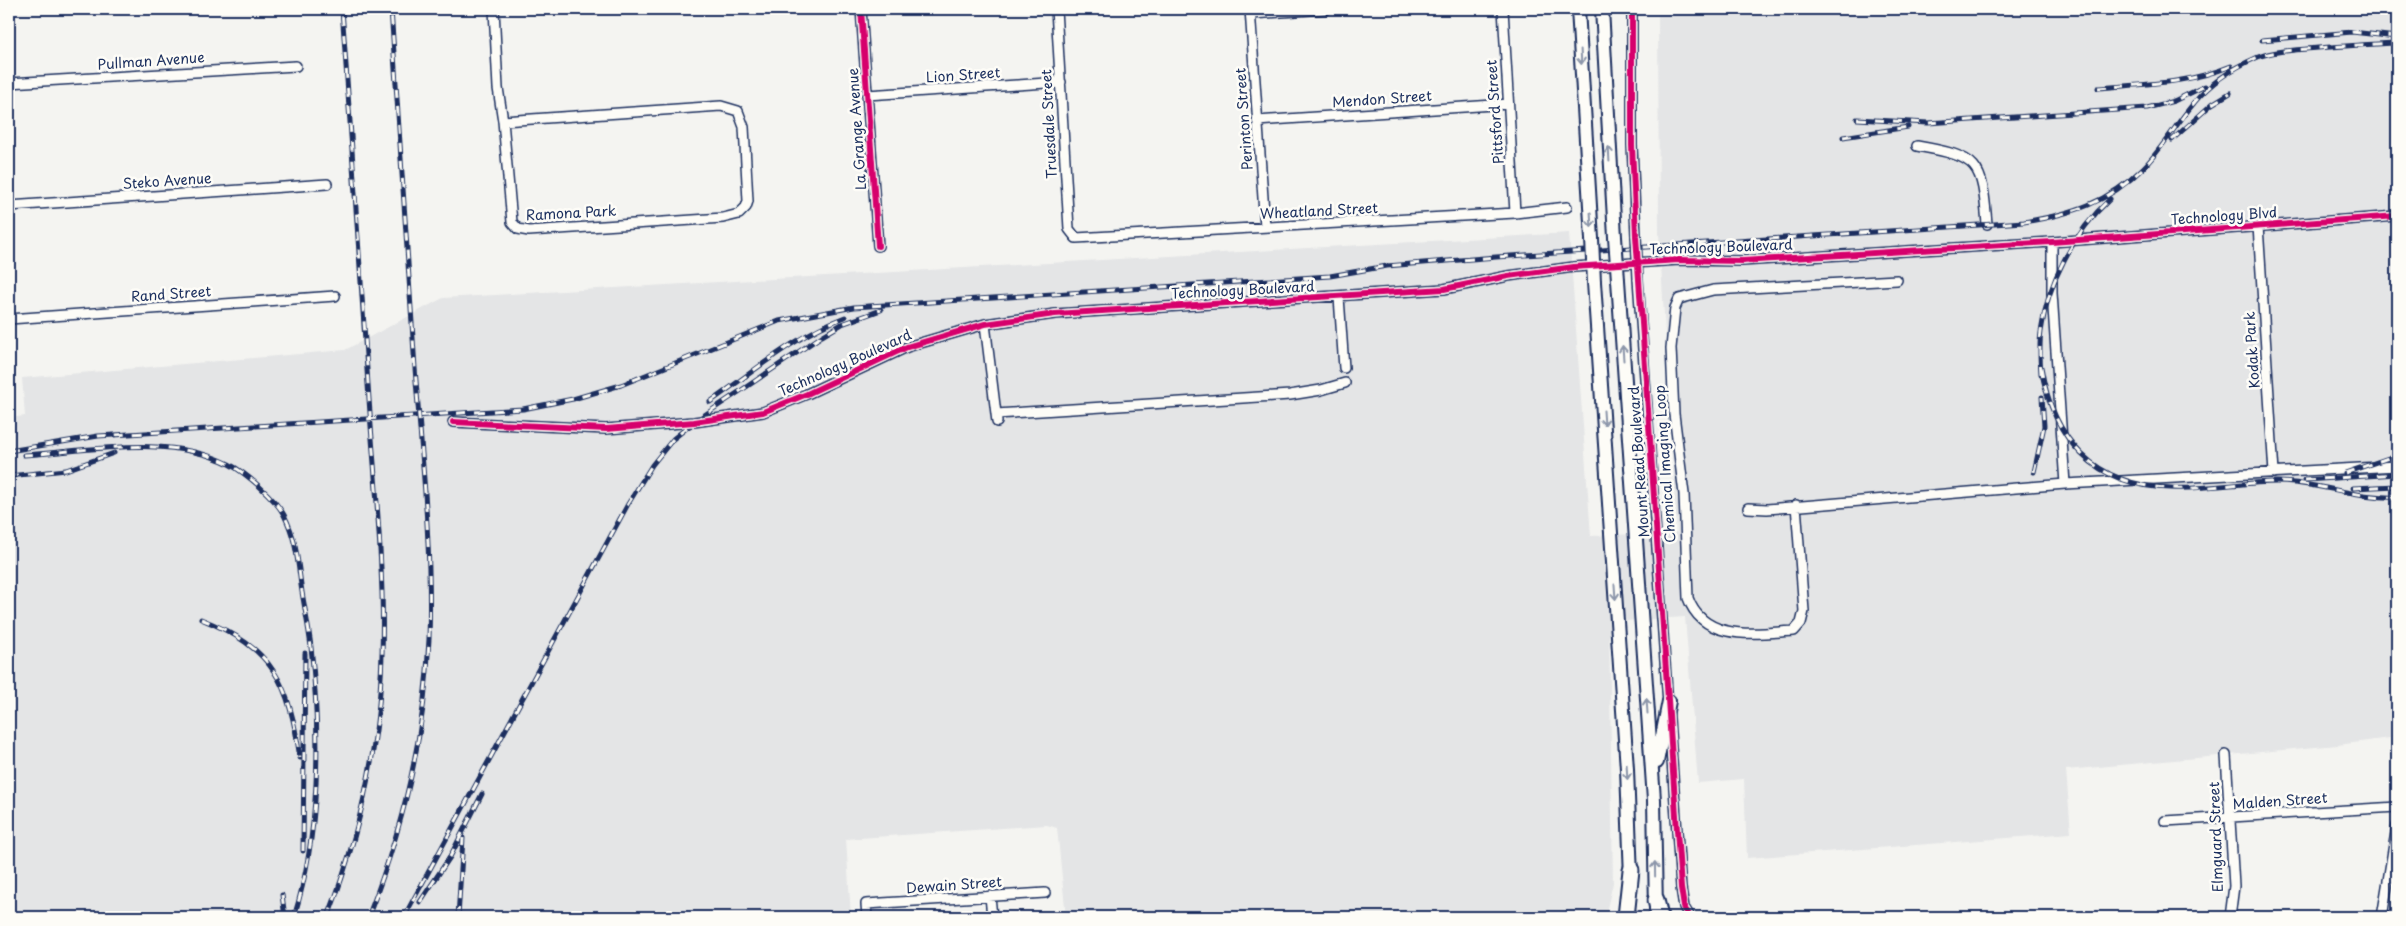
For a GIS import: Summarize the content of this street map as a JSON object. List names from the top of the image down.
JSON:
{
  "streets": {
    "main road": ["Mount Read Boulevard"],
    "street": [
      "Pullman Avenue",
      "Lion Street",
      "Mendon Street",
      "Pittsford Street",
      "Perinton Street",
      "Truesdale Street",
      "La Grange Avenue",
      "Steko Avenue",
      "Wheatland Street",
      "Ramona Park",
      "Technology Blvd",
      "Technology Boulevard",
      "Rand Street",
      "Kodak Park",
      "Chemical Imaging Loop",
      "Malden Street",
      "Elmguard Street",
      "Dewain Street"
    ]
  },
  "crossings": [
    ["Lion Street", "Truesdale Street"],
    ["Lion Street", "La Grange Avenue"],
    ["Mendon Street", "Pittsford Street"],
    ["Mendon Street", "Perinton Street"],
    ["Pittsford Street", "Wheatland Street"],
    ["Perinton Street", "Wheatland Street"],
    ["Truesdale Street", "Wheatland Street"],
    ["Technology Blvd", "Technology Boulevard"],
    ["Technology Blvd", "Kodak Park"],
    ["Malden Street", "Elmguard Street"]
  ]
}
